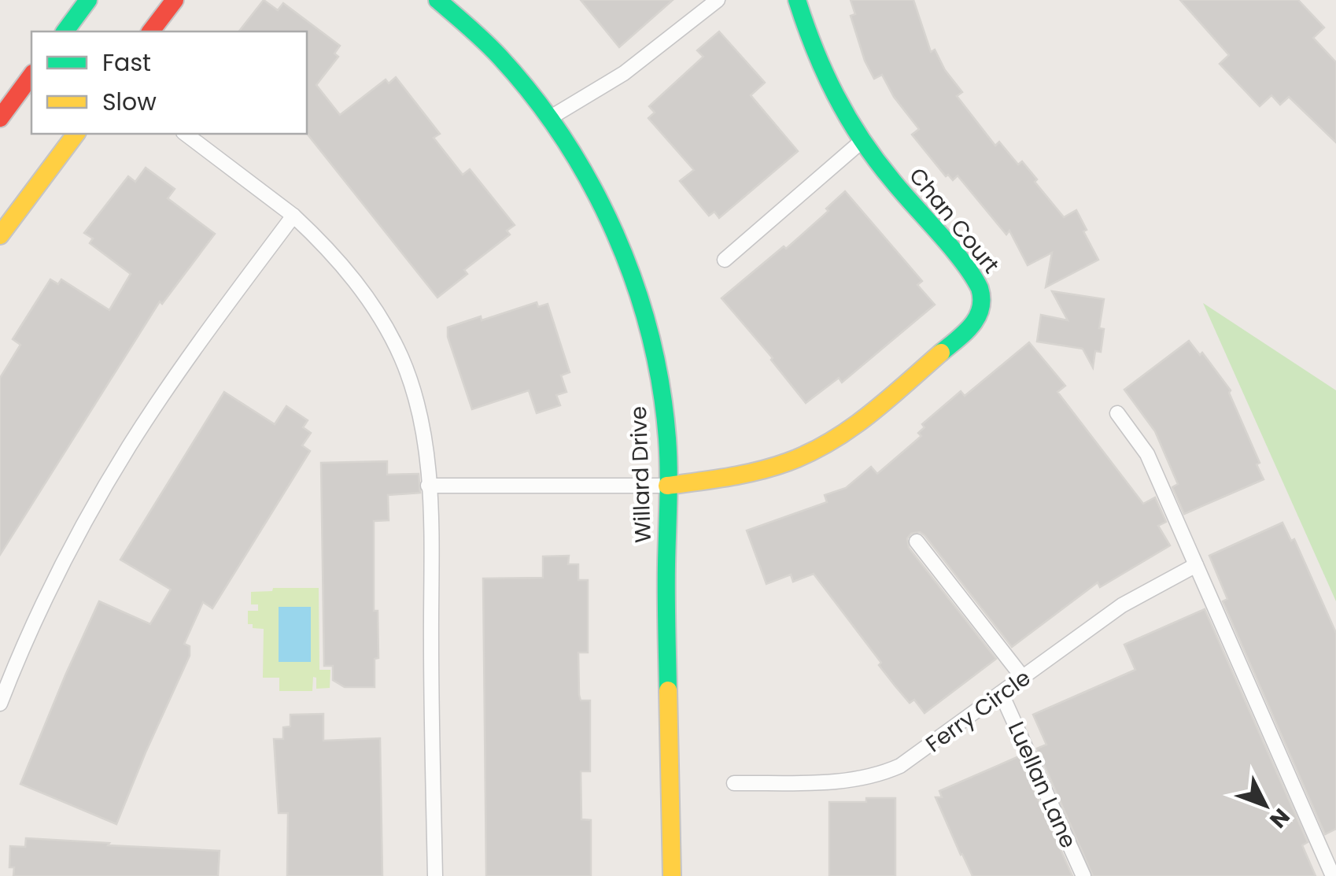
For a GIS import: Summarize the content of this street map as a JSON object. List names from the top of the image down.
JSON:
{
  "streets": {
    "street": ["Chan Court", "Willard Drive"],
    "lane": ["Ferry Circle", "Luellan Lane"]
  },
  "crossings": [
    ["Chan Court", "Willard Drive"],
    ["Ferry Circle", "Luellan Lane"]
  ],
  "legend": ["Fast", "Slow"],
  "north": "bottom right"
}
